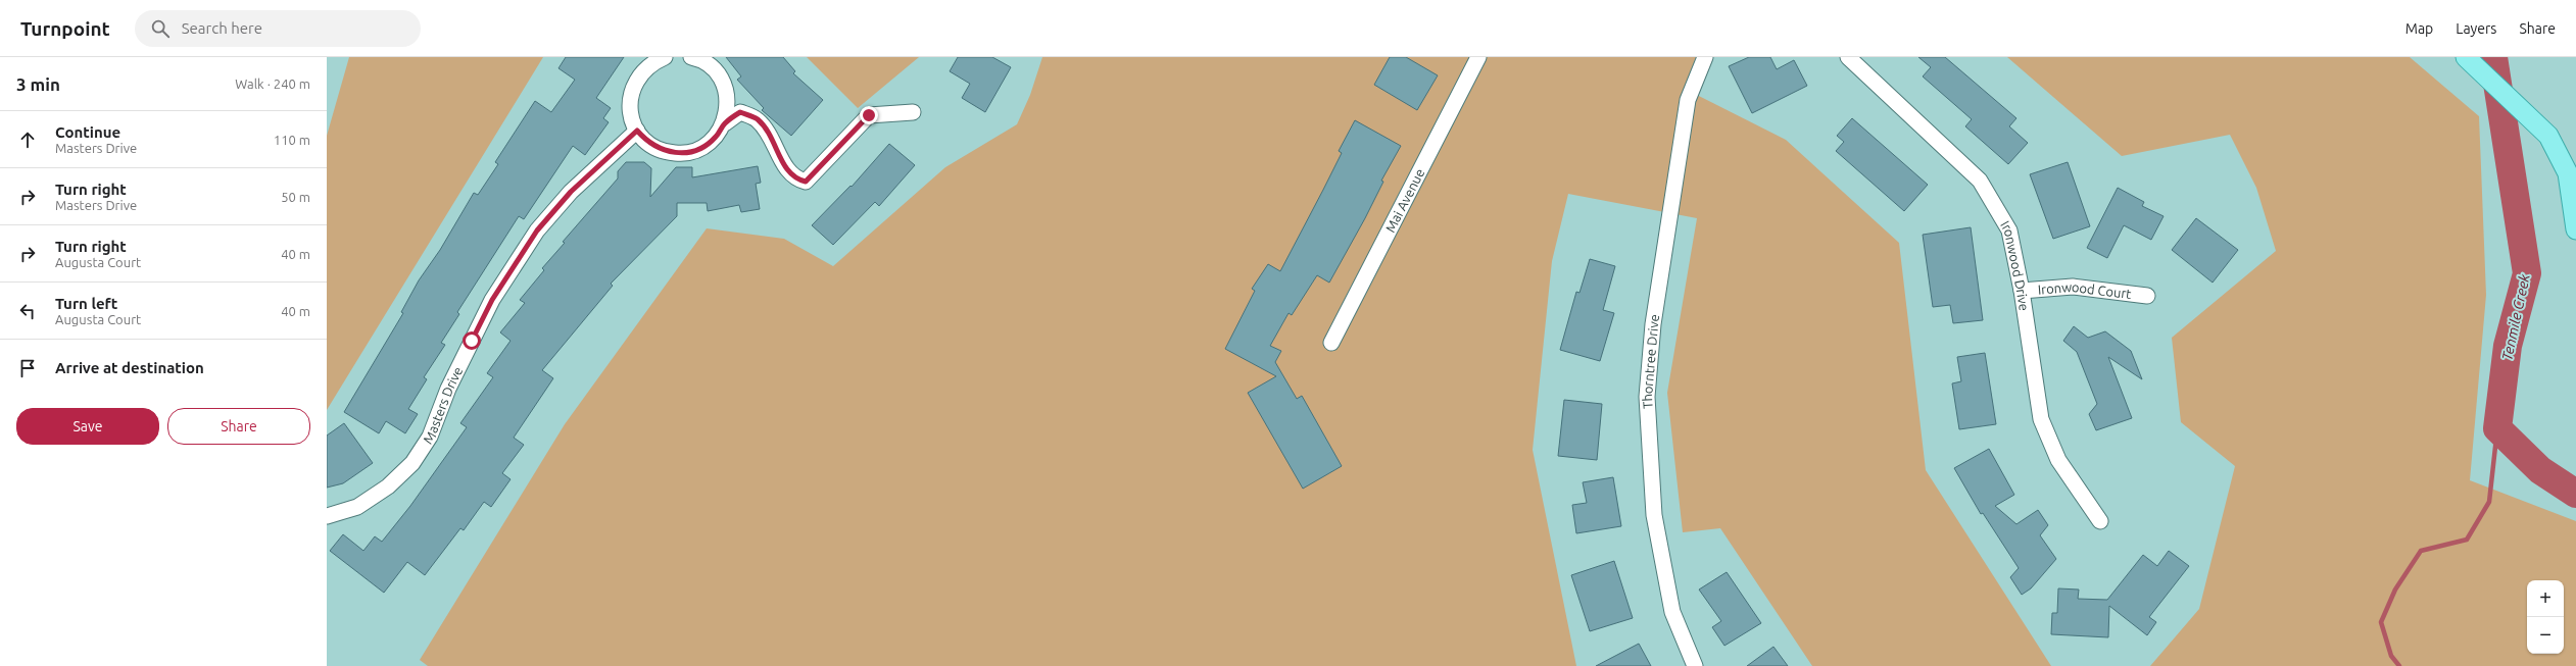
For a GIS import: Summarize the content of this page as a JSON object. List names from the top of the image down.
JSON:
{
  "streets": {
    "street": [
      "Mai Avenue",
      "Ironwood Drive",
      "Ironwood Court",
      "Thorntree Drive",
      "Masters Drive"
    ]
  },
  "crossings": [
    ["Ironwood Drive", "Ironwood Court"]
  ],
  "water": ["Tenmile Creek"],
  "page": {
    "header": "Turnpoint",
    "search": "Search here",
    "nav": ["Map", "Layers", "Share"],
    "heading": ["3 min", "Walk · 240 m"],
    "list": [
      ["Continue", "Masters Drive", "110 m"],
      ["Turn right", "Masters Drive", "50 m"],
      ["Turn right", "Augusta Court", "40 m"],
      ["Turn left", "Augusta Court", "40 m"],
      "Arrive at destination"
    ],
    "buttons": ["Save", "Share"],
    "map_buttons": ["+", "−"]
  }
}
